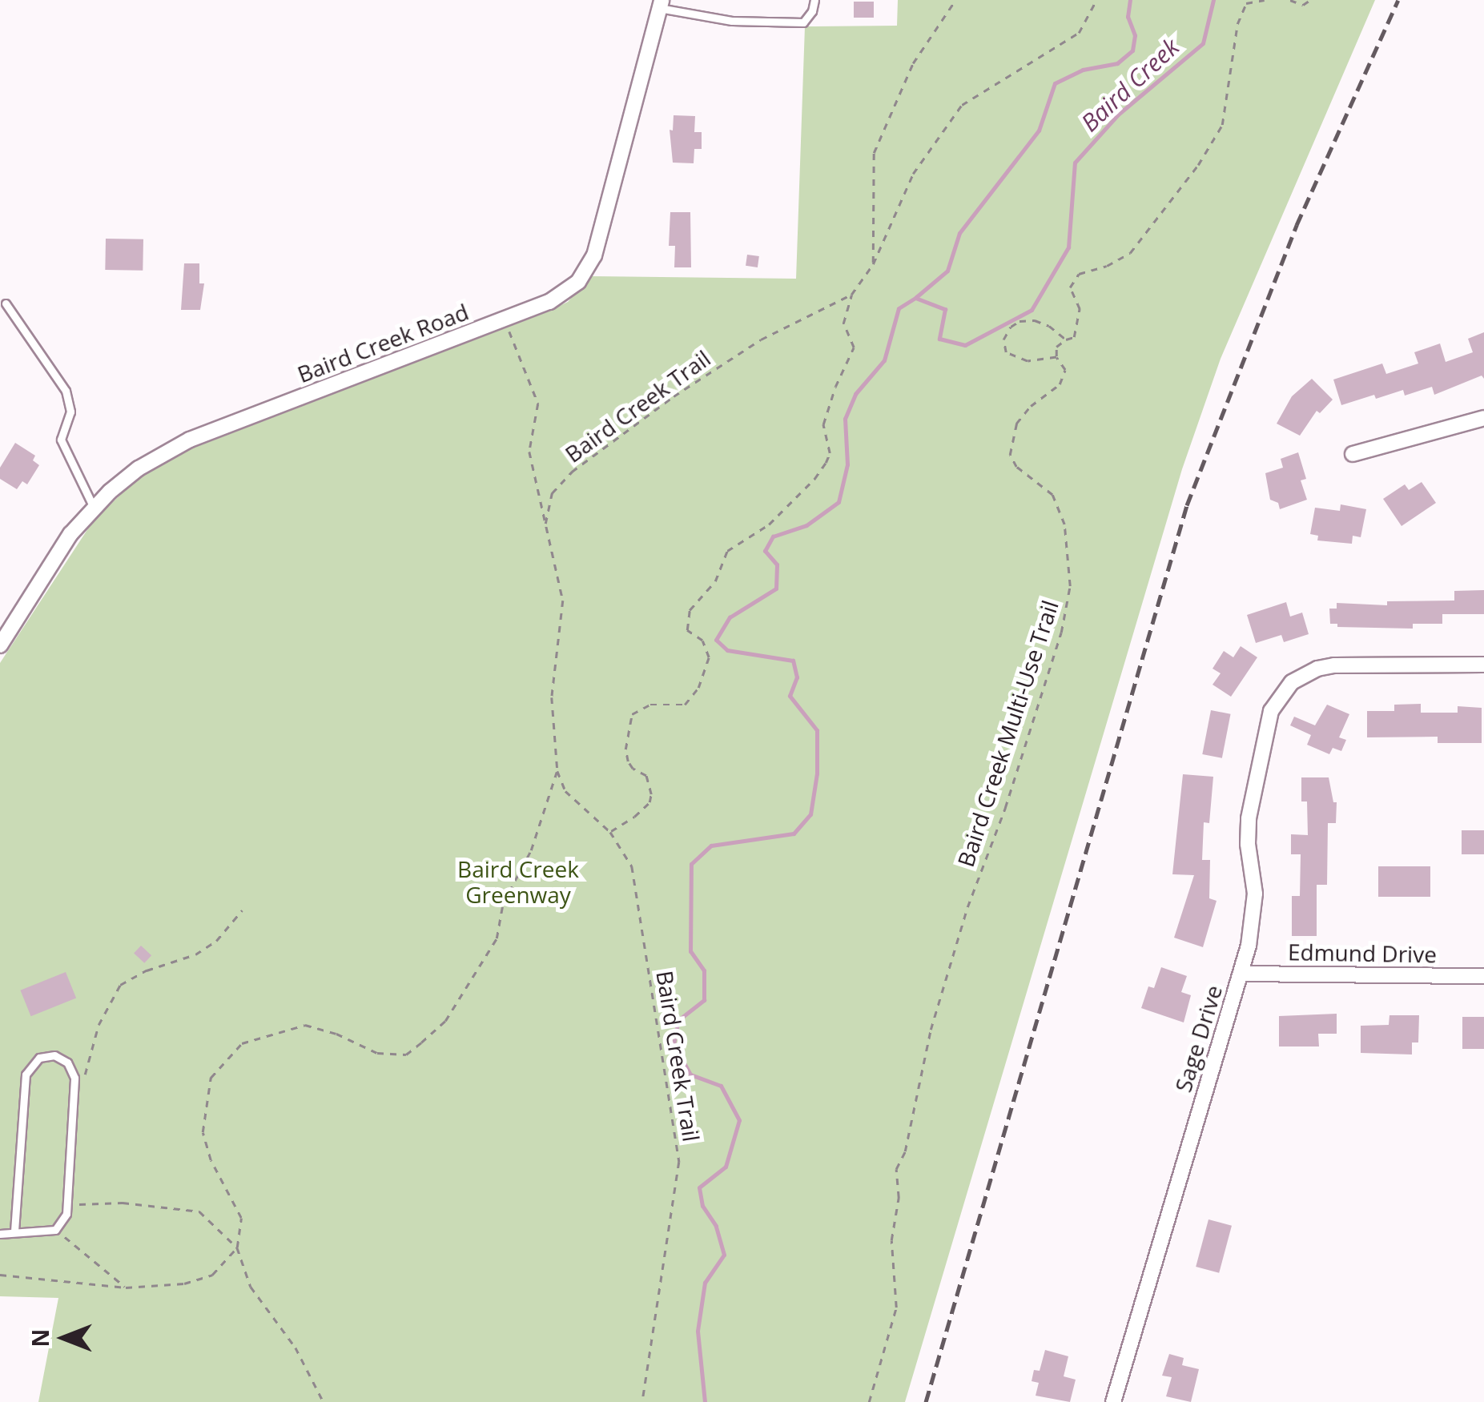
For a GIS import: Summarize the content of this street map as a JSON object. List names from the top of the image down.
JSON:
{
  "streets": {
    "street": ["Baird Creek Road", "Edmund Drive", "Sage Drive"],
    "path": ["Baird Creek Trail", "Baird Creek Multi-Use Trail"]
  },
  "crossings": [
    ["Edmund Drive", "Sage Drive"]
  ],
  "water": ["Baird Creek"],
  "parks": ["Baird Creek Greenway"],
  "north": "left"
}
